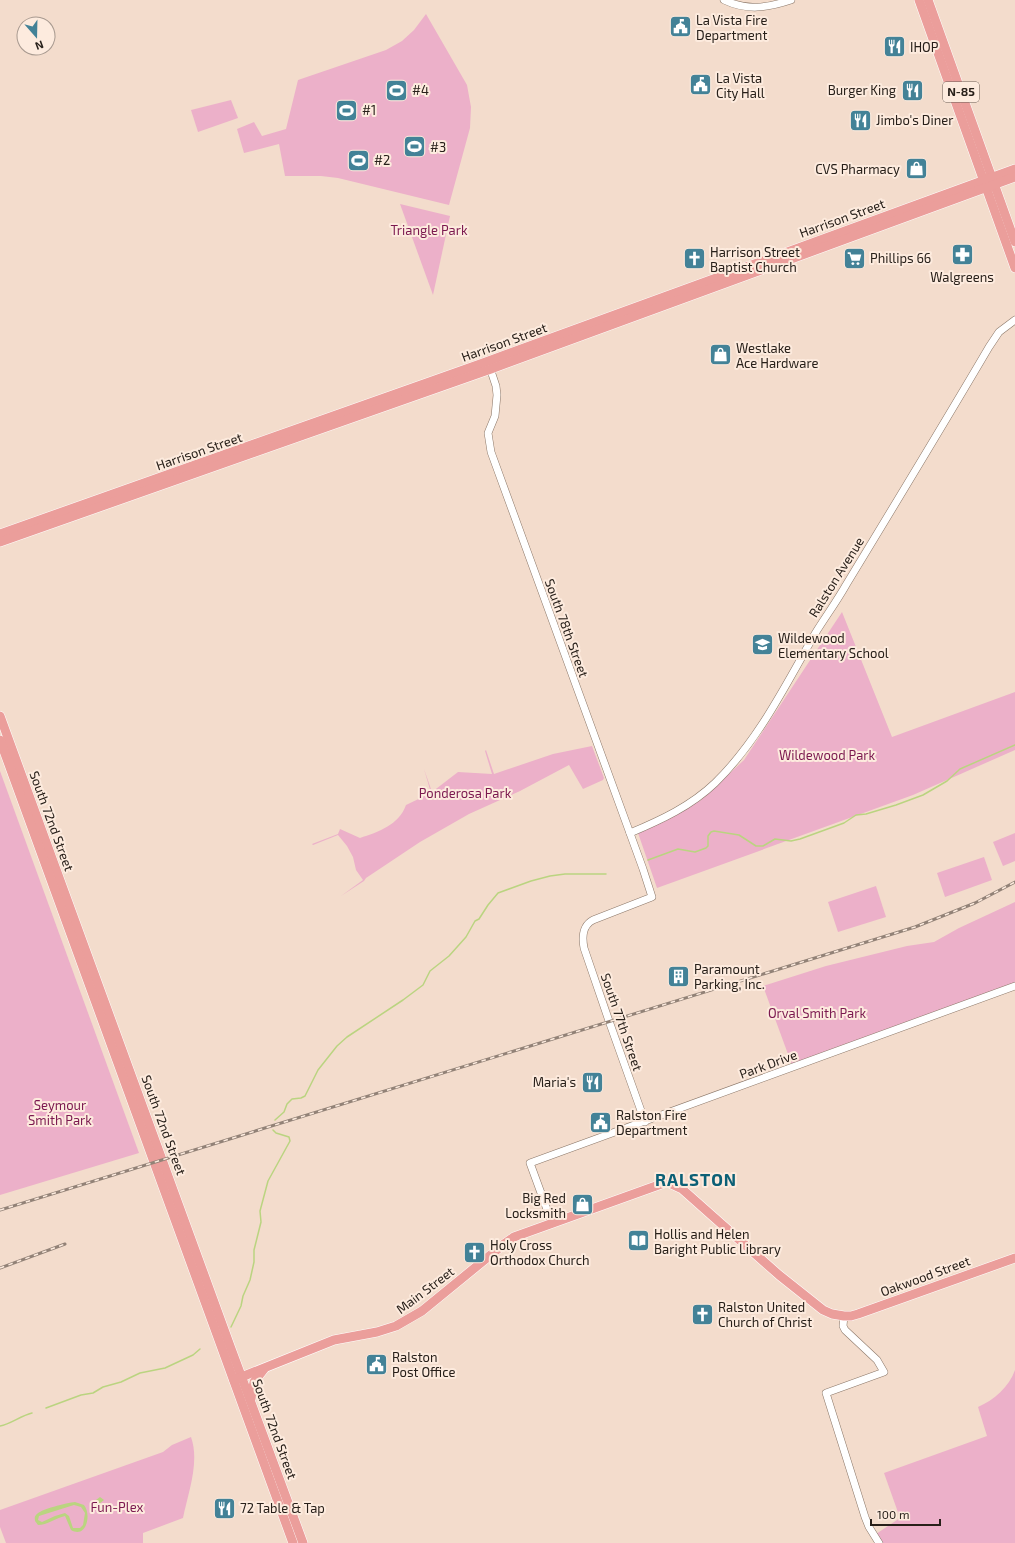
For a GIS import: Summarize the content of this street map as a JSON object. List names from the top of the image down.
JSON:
{
  "streets": {
    "main road": [
      "N-85",
      "Harrison Street",
      "South 72nd Street",
      "Oakwood Street",
      "Main Street"
    ],
    "street": [
      "Ralston Avenue",
      "South 78th Street",
      "South 77th Street",
      "Park Drive"
    ]
  },
  "crossings": [
    ["N-85", "Harrison Street"],
    ["Harrison Street", "South 78th Street"],
    ["Ralston Avenue", "South 78th Street"],
    ["South 78th Street", "South 77th Street"],
    ["South 72nd Street", "Main Street"],
    ["South 77th Street", "Park Drive"],
    ["Park Drive", "Main Street"],
    ["Oakwood Street", "Main Street"]
  ],
  "districts": ["RALSTON"],
  "parks": [
    "Triangle Park",
    "Wildewood Park",
    "Ponderosa Park",
    "Orval Smith Park",
    "Seymour Smith Park",
    "Fun-Plex"
  ],
  "places": {
    "public building": [
      "La Vista Fire Department",
      "La Vista City Hall",
      "Ralston Fire Department",
      "Ralston Post Office"
    ],
    "restaurant": [
      "IHOP",
      "Burger King",
      "Jimbo's Diner",
      "Maria's",
      "72 Table & Tap"
    ],
    "sports": [
      "#4",
      "#1",
      "#3",
      "#2"
    ],
    "shop": ["CVS Pharmacy", "Westlake Ace Hardware", "Big Red Locksmith"],
    "pharmacy": ["Walgreens"],
    "supermarket": ["Phillips 66"],
    "church": ["Harrison Street Baptist Church", "Holy Cross Orthodox Church", "Ralston United Church of Christ"],
    "school or university": ["Wildewood Elementary School"],
    "building": ["Paramount Parking, Inc."],
    "library": ["Hollis and Helen Baright Public Library"]
  },
  "scale_bar": "100 m",
  "north": "bottom"
}
